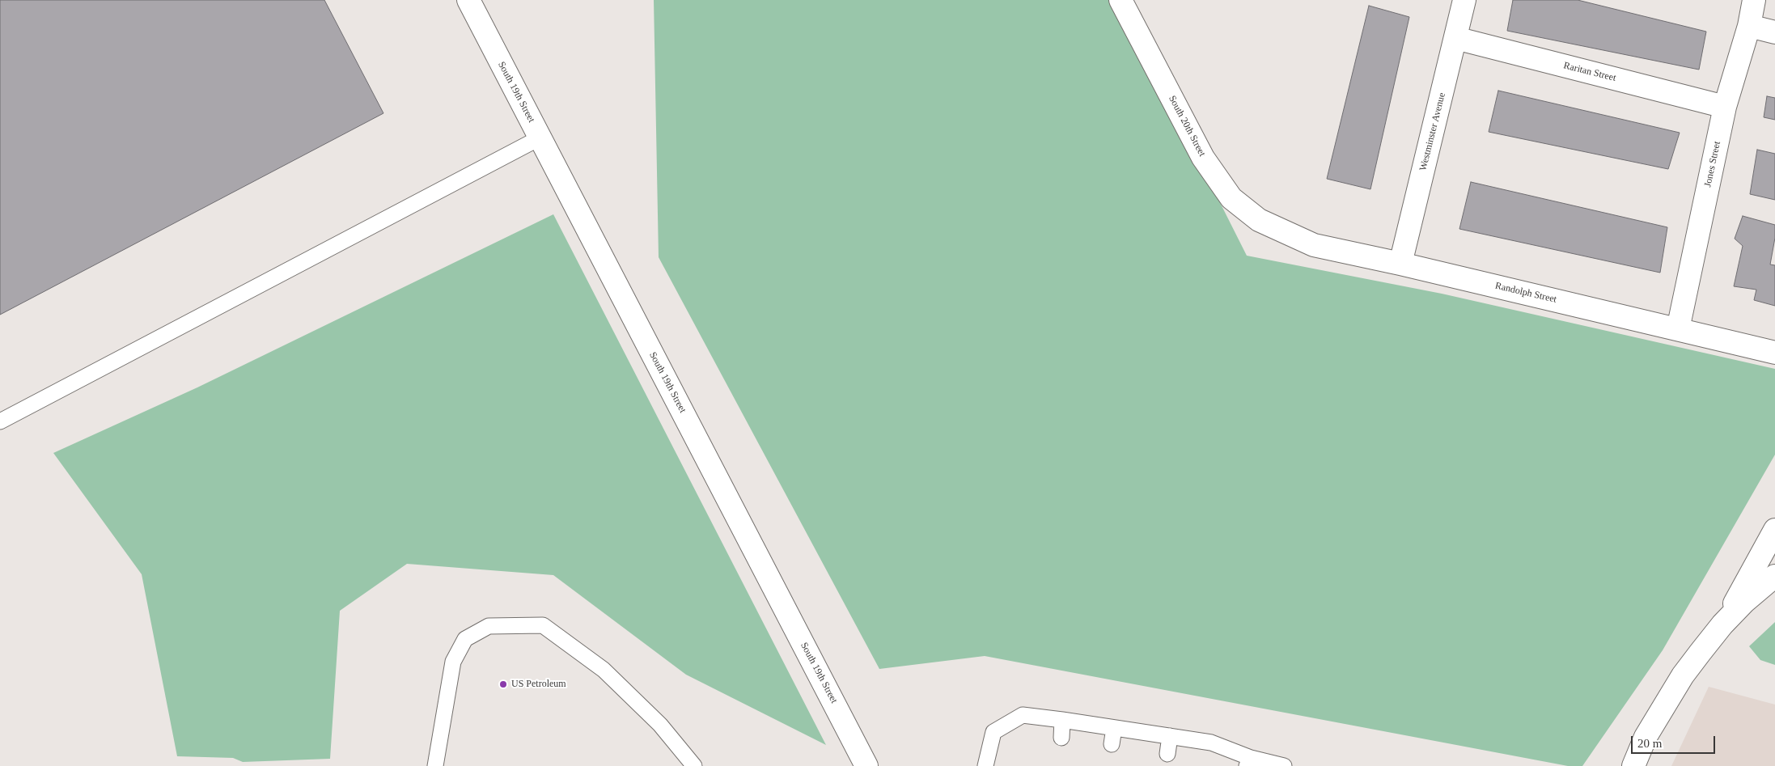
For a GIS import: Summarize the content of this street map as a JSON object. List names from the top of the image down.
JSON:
{
  "streets": {
    "main road": [
      "Raritan Street",
      "South 19th Street",
      "South 20th Street",
      "Westminster Avenue",
      "Jones Street",
      "Randolph Street"
    ]
  },
  "crossings": [
    ["Raritan Street", "Westminster Avenue"],
    ["Raritan Street", "Jones Street"],
    ["South 20th Street", "Randolph Street"],
    ["Westminster Avenue", "Randolph Street"],
    ["Jones Street", "Randolph Street"]
  ],
  "places": ["US Petroleum"],
  "scale_bar": "20 m"
}
